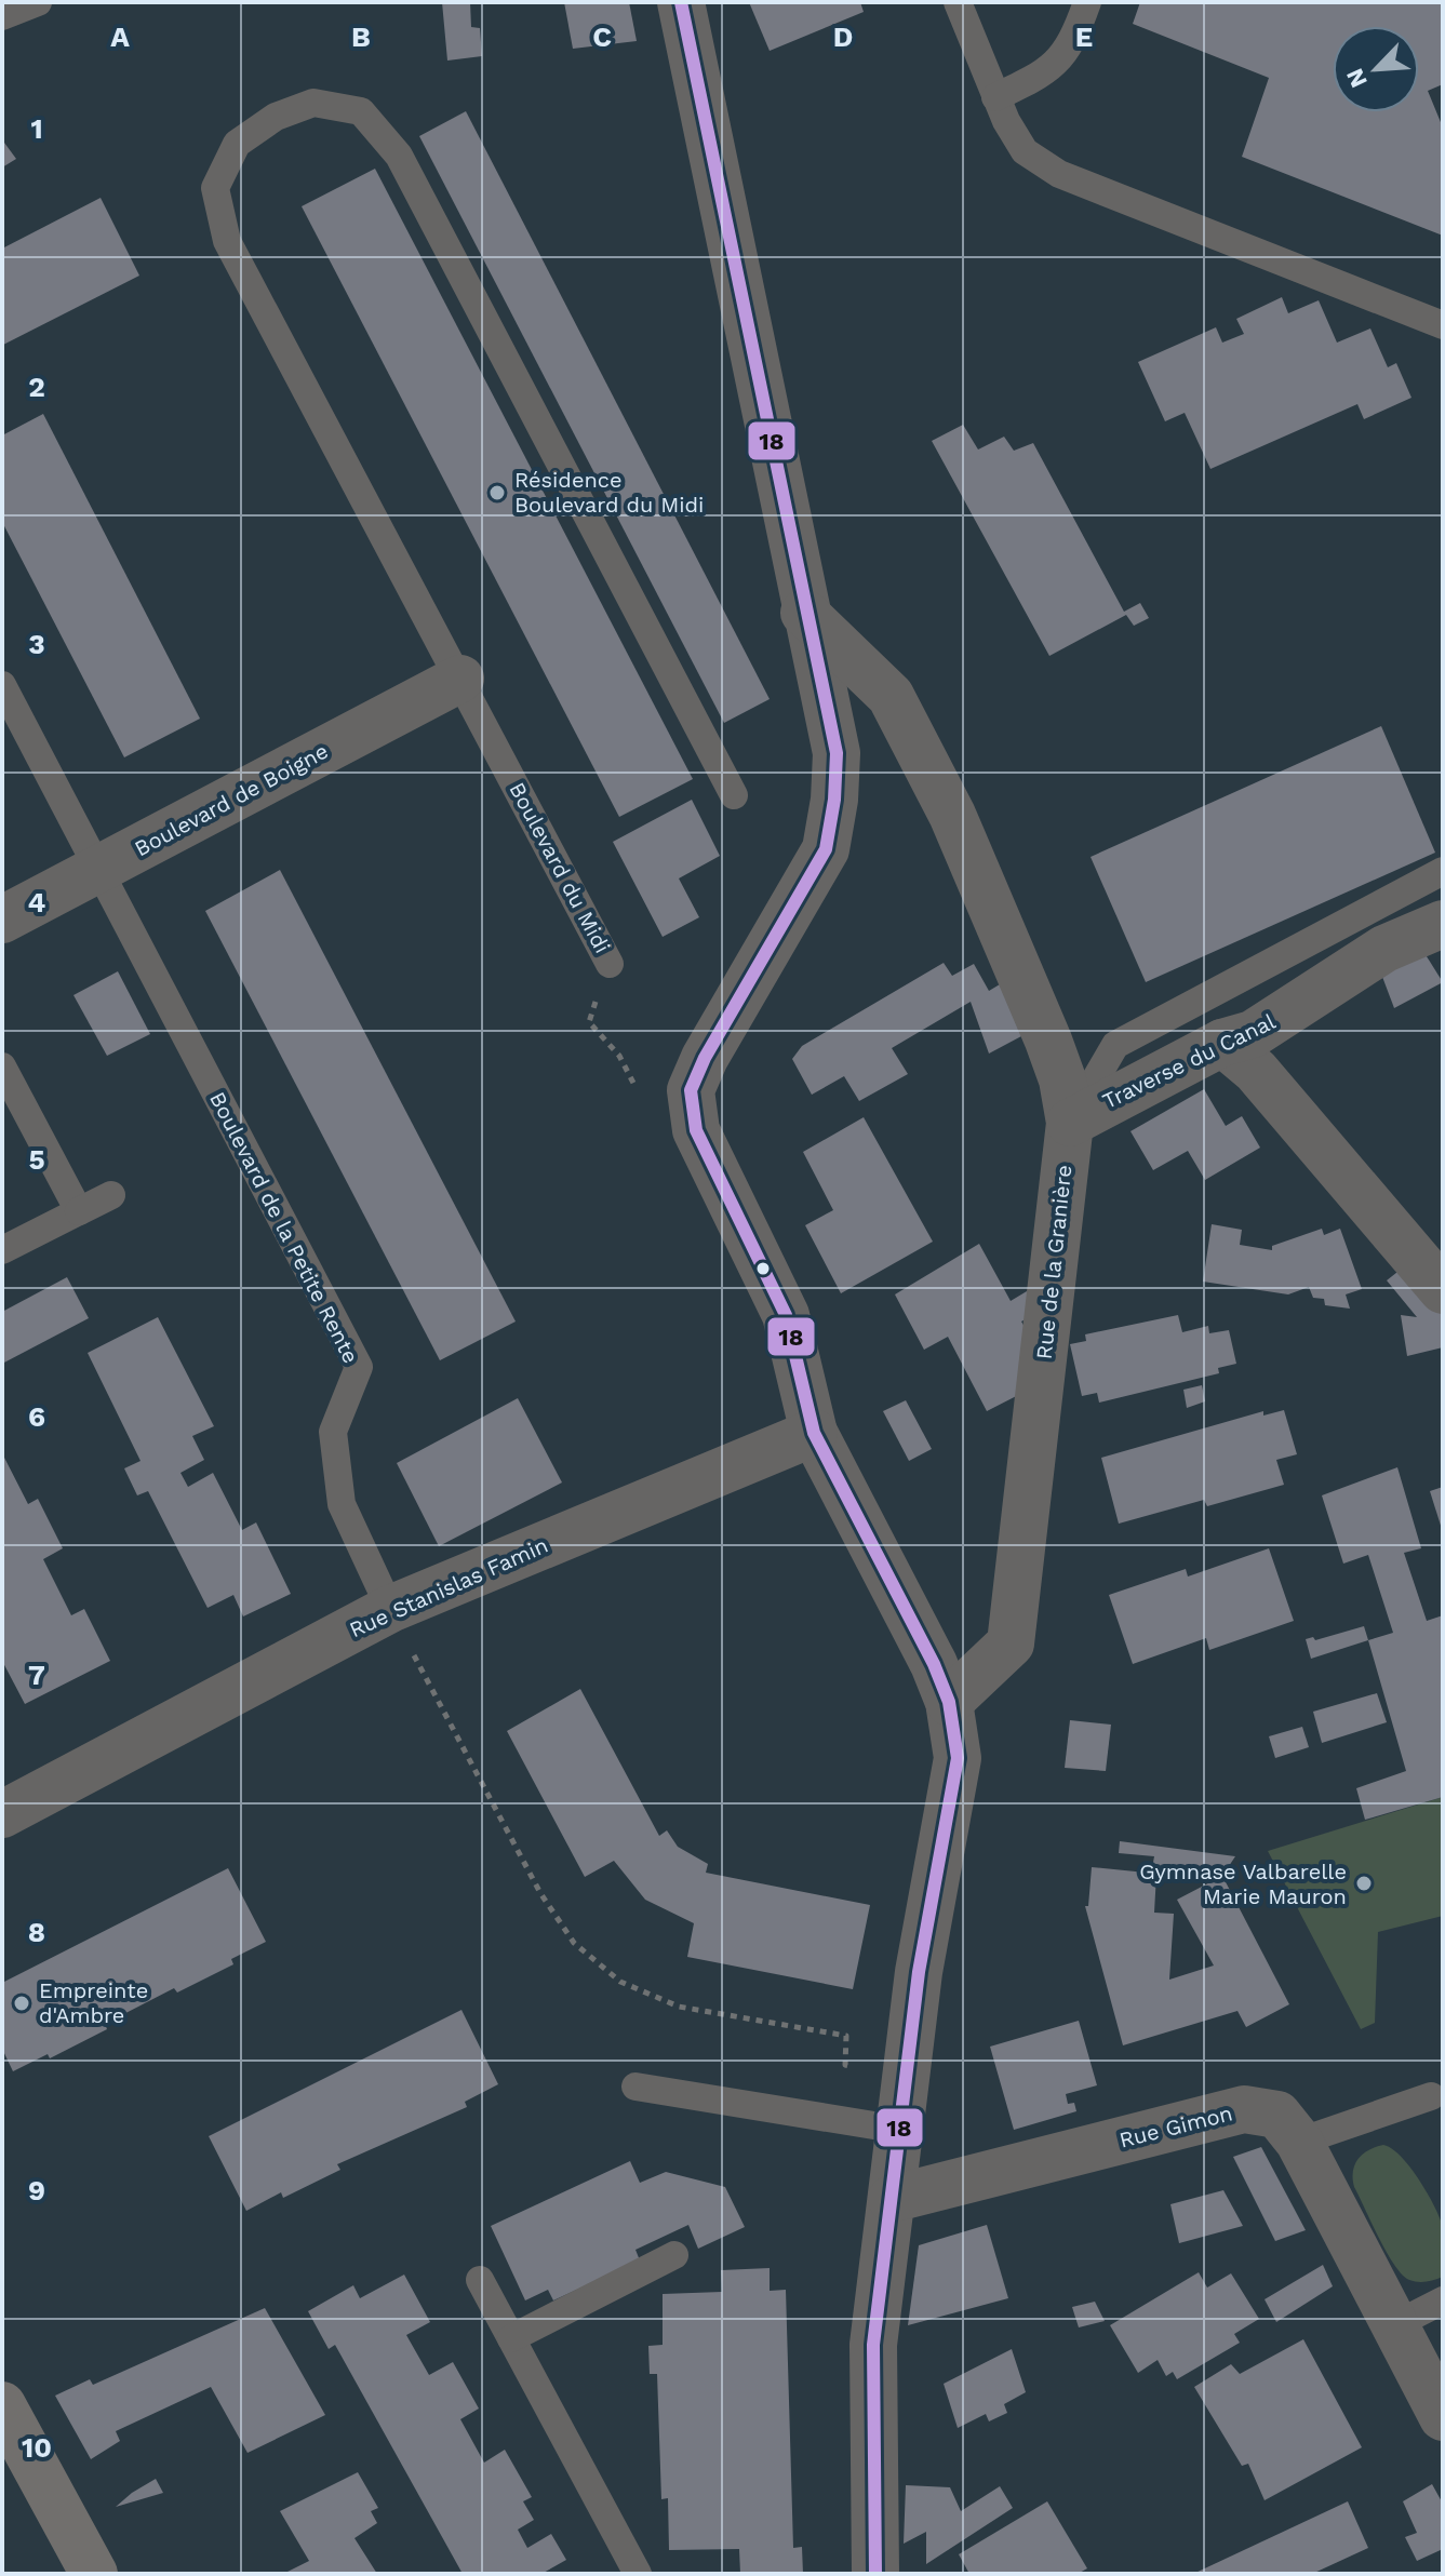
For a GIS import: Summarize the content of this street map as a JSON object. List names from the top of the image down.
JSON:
{
  "streets": {
    "street": [
      "Boulevard de Boigne",
      "Traverse du Canal",
      "Rue de la Granière",
      "Rue Stanislas Famin",
      "Rue Gimon"
    ],
    "lane": ["Boulevard du Midi", "Boulevard de la Petite Rente"]
  },
  "crossings": [
    ["Boulevard de Boigne", "Boulevard du Midi"],
    ["Boulevard de Boigne", "Boulevard de la Petite Rente"],
    ["Traverse du Canal", "Rue de la Granière"],
    ["Boulevard de la Petite Rente", "Rue Stanislas Famin"]
  ],
  "places": ["Résidence Boulevard du Midi", "Gymnase Valbarelle Marie Mauron", "Empreinte d'Ambre"],
  "lines": ["transit line 18"],
  "north": "bottom left",
  "grid": {
    "columns": [
      "A",
      "B",
      "C",
      "D",
      "E"
    ],
    "rows": [
      "1",
      "2",
      "3",
      "4",
      "5",
      "6",
      "7",
      "8",
      "9",
      "10"
    ]
  }
}
